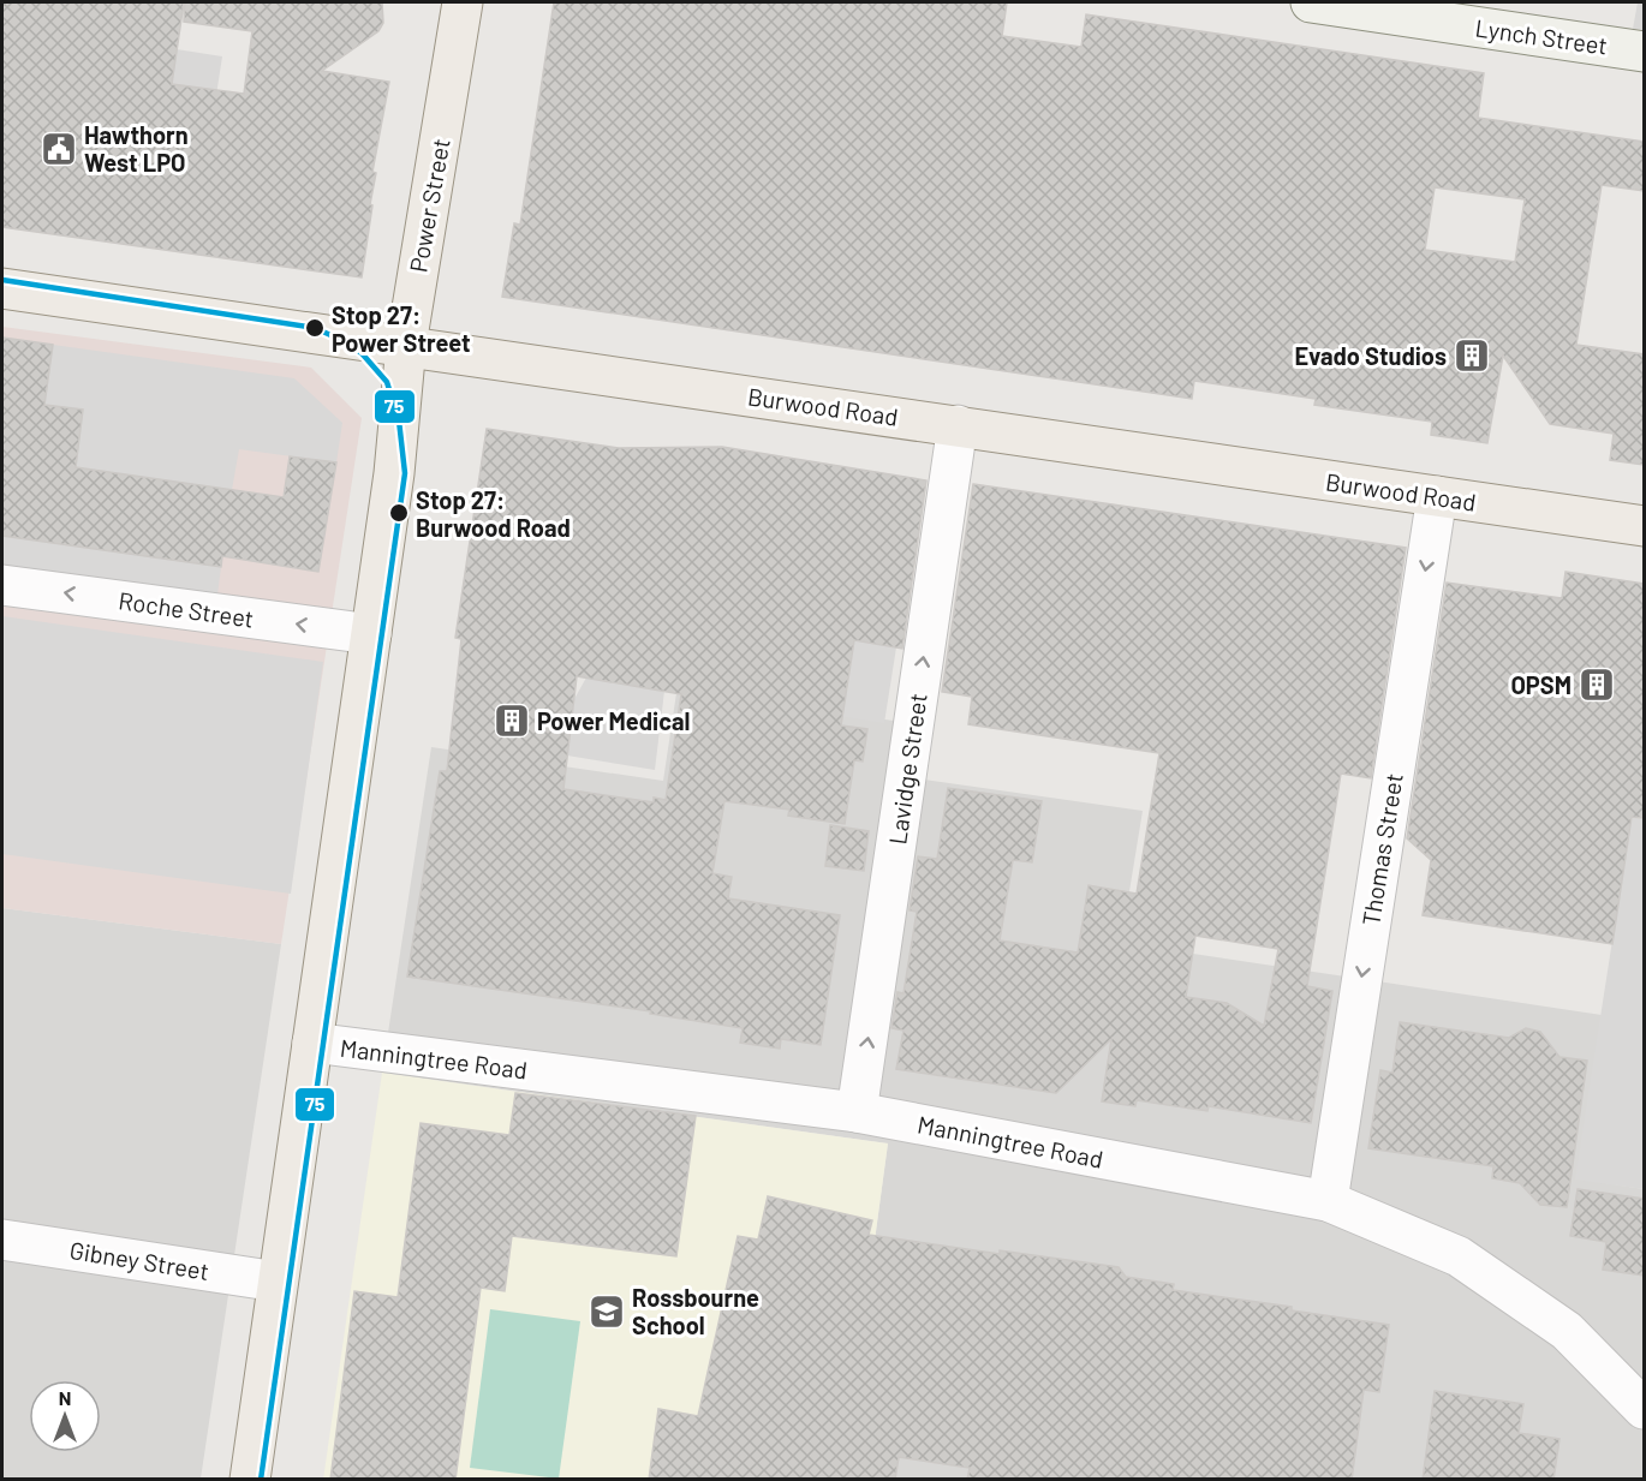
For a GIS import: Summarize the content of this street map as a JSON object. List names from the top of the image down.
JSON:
{
  "streets": {
    "main road": ["Power Street", "Burwood Road"],
    "street": [
      "Lynch Street",
      "Roche Street",
      "Lavidge Street",
      "Thomas Street",
      "Manningtree Road",
      "Gibney Street"
    ]
  },
  "crossings": [
    ["Power Street", "Burwood Road"],
    ["Power Street", "Roche Street"],
    ["Power Street", "Manningtree Road"],
    ["Power Street", "Gibney Street"],
    ["Burwood Road", "Lavidge Street"],
    ["Burwood Road", "Thomas Street"],
    ["Lavidge Street", "Manningtree Road"],
    ["Thomas Street", "Manningtree Road"]
  ],
  "one_way": ["Roche Street", "Lavidge Street", "Thomas Street"],
  "places": {
    "public building": ["Hawthorn West LPO"],
    "other": ["Stop 27: Power Street", "Stop 27: Burwood Road"],
    "building": ["Evado Studios", "OPSM", "Power Medical"],
    "school or university": ["Rossbourne School"]
  },
  "lines": ["transit line 75"],
  "north": "top"
}
